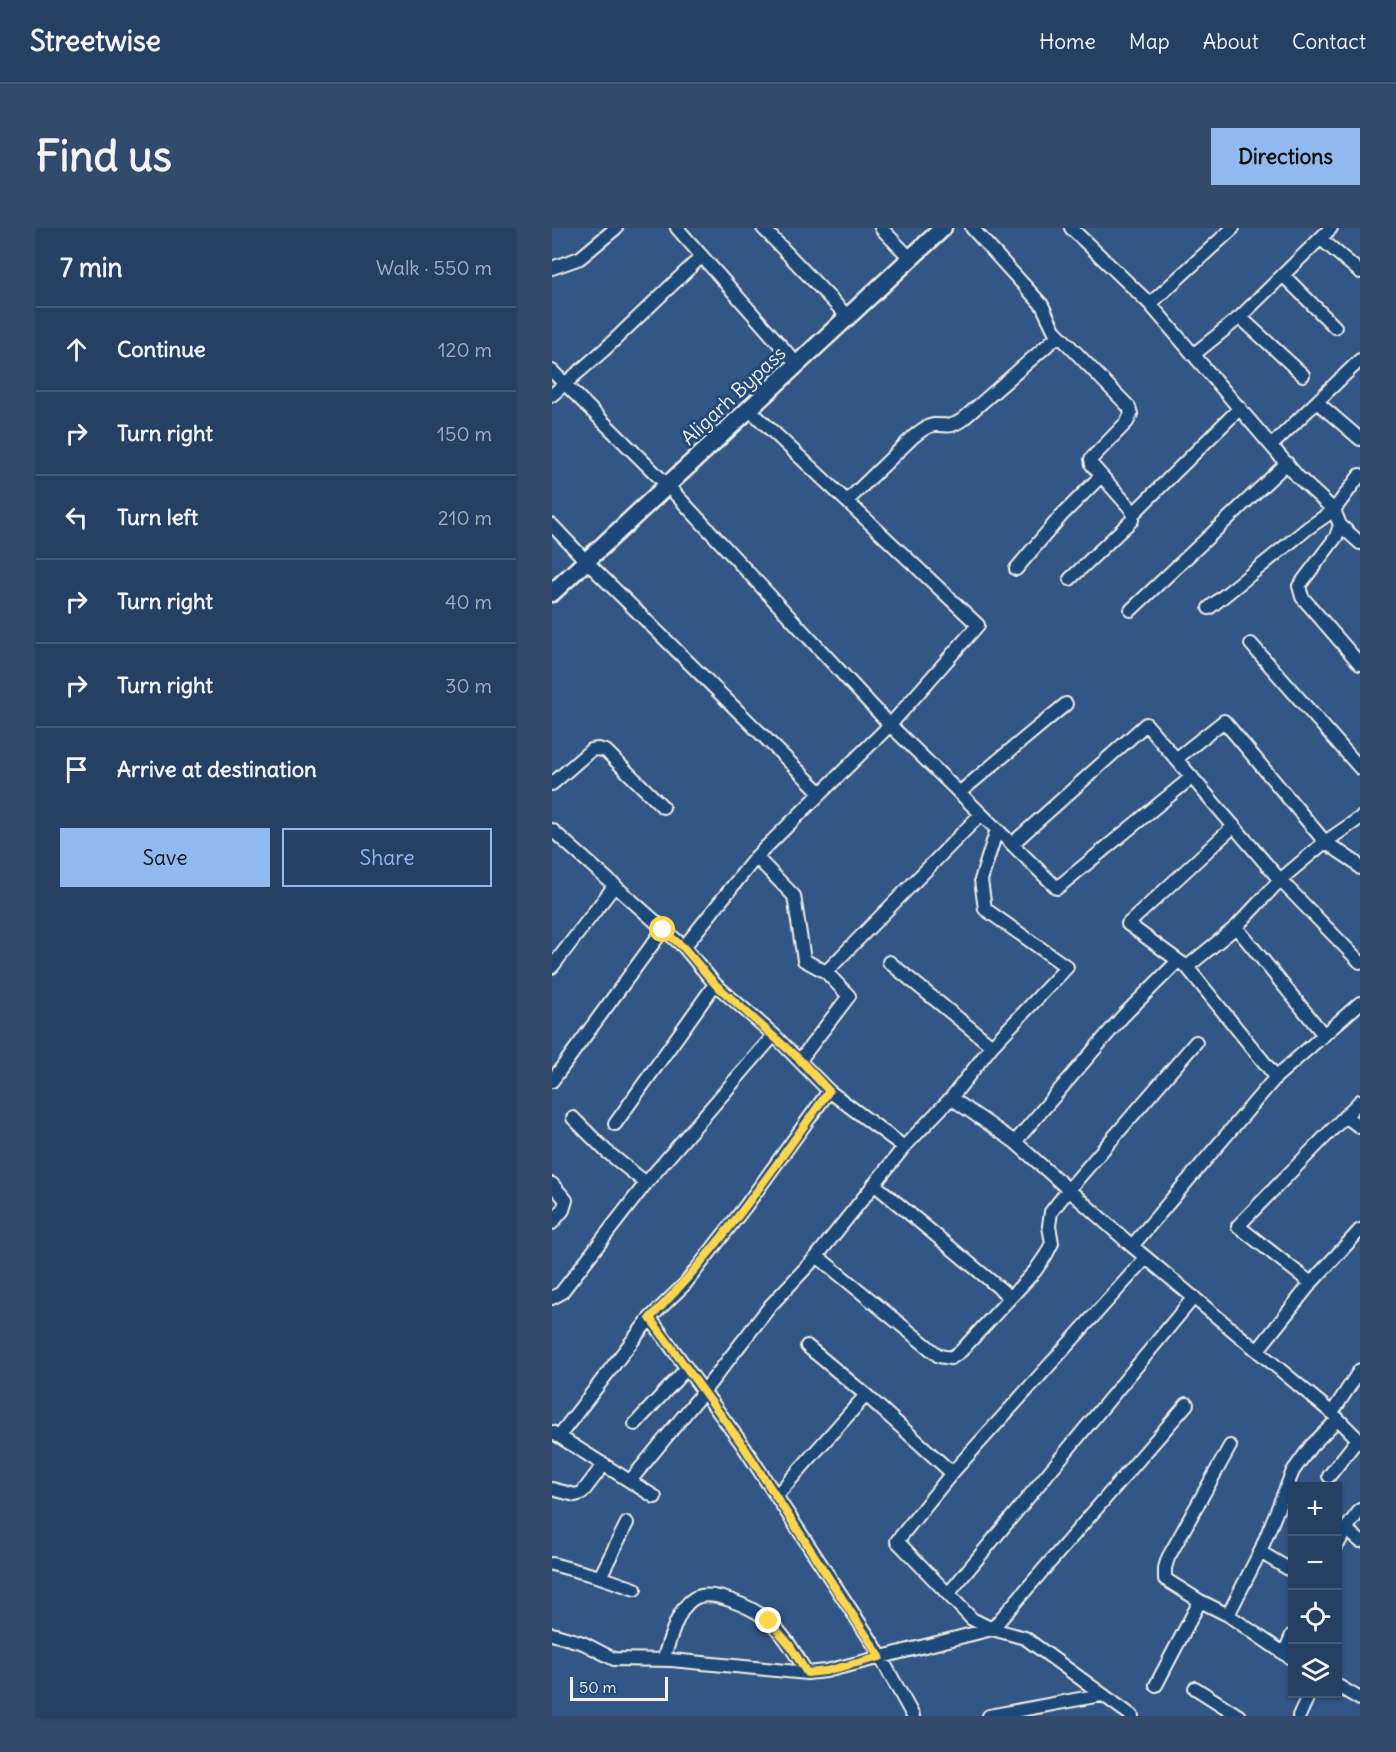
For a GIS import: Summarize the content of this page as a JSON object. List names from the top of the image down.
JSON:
{
  "streets": {
    "main road": ["Aligarh Bypass"]
  },
  "scale_bar": "50 m",
  "page": {
    "header": "Streetwise",
    "nav": [
      "Home",
      "Map",
      "About",
      "Contact"
    ],
    "buttons": [
      "Directions",
      ["Save", "Share"]
    ],
    "title": "Find us",
    "heading": ["7 min", "Walk · 550 m"],
    "list": [
      ["Continue", "120 m"],
      ["Turn right", "150 m"],
      ["Turn left", "210 m"],
      ["Turn right", "40 m"],
      ["Turn right", "30 m"],
      "Arrive at destination"
    ],
    "map_buttons": ["+", "−"],
    "scale": "50 m"
  }
}
